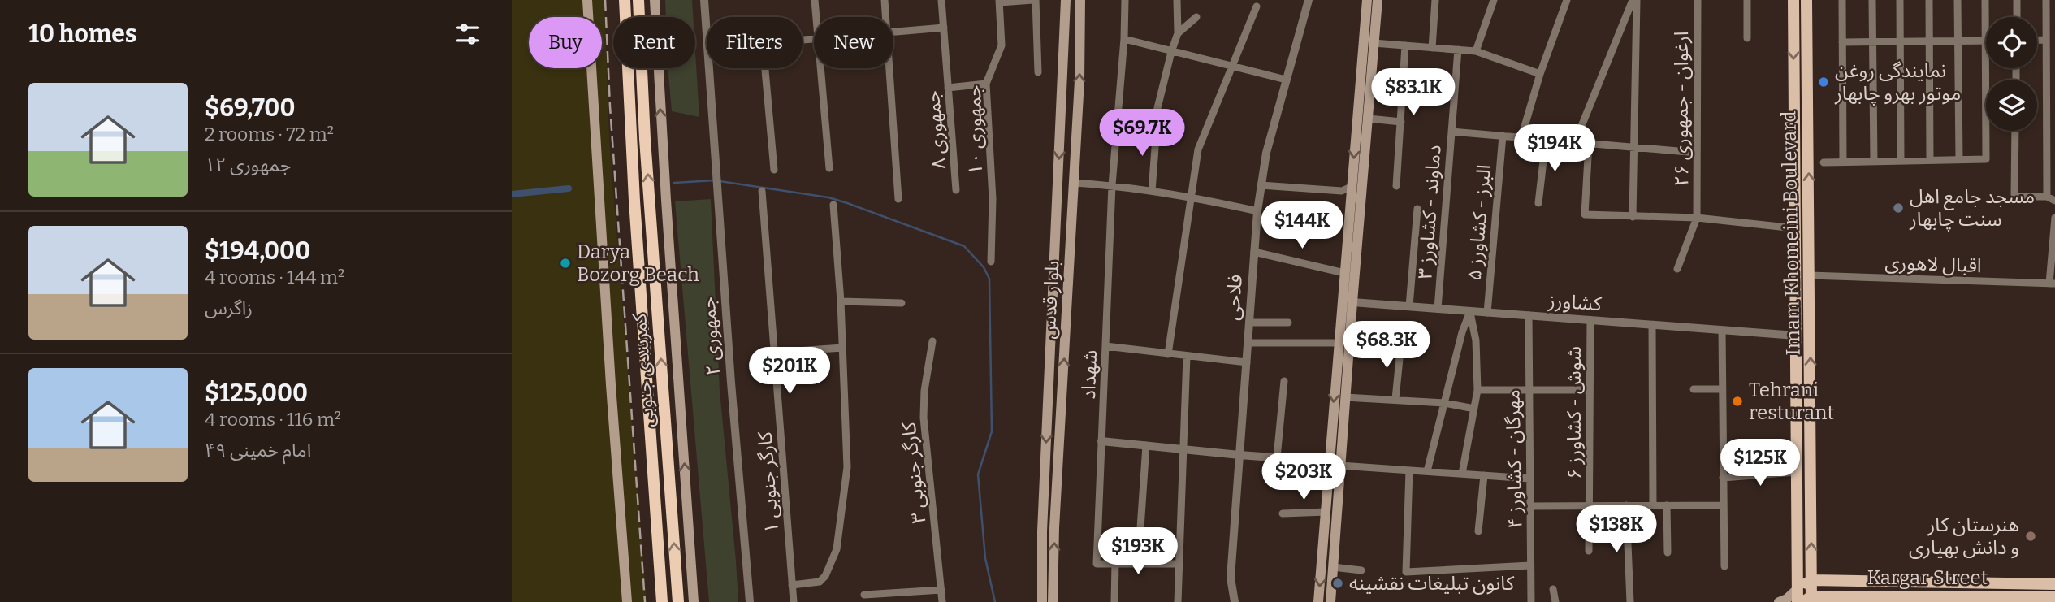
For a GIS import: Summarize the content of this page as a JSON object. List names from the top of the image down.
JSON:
{
  "streets": {
    "highway": ["کمربندی جنوبی"],
    "main road": ["Imam Khomeini Boulevard", "بلوار قدس", "Kargar Street"],
    "street": [
      "ارغوان - جمهوری ۲۶",
      "جمهوری ۸",
      "جمهوری ۱۰",
      "دماوند - کشاورز ۳",
      "البرز - کشاورز ۵",
      "اقبال لاهوری",
      "فلاحی",
      "کشاورز",
      "جمهوری ۲",
      "شهداد",
      "شوش - کشاورز ۶",
      "مهرگان - کشاورز ۴",
      "کارگر جنوبی ۳",
      "کارگر جنوبی ۱"
    ]
  },
  "crossings": [
    ["دماوند - کشاورز ۳", "کشاورز"],
    ["البرز - کشاورز ۵", "کشاورز"],
    ["Imam Khomeini Boulevard", "اقبال لاهوری"],
    ["Imam Khomeini Boulevard", "کشاورز"],
    ["Imam Khomeini Boulevard", "Kargar Street"],
    ["کشاورز", "شوش - کشاورز ۶"],
    ["کشاورز", "مهرگان - کشاورز ۴"]
  ],
  "places": [
    "نمایندگی روغن موتور بهرو چابهار",
    "مسجد جامع اهل سنت چابهار",
    "Darya Bozorg Beach",
    "Tehrani resturant",
    "هنرستان کار و دانش بهیاری",
    "کانون تبلیغات نقشینه"
  ],
  "page": {
    "heading": "10 homes",
    "chip": [
      "Buy",
      "Rent",
      "Filters",
      "New"
    ],
    "list": [
      {
        "name": "$69,700",
        "note": "2 rooms · 72 m² · جمهوری ۱۲"
      },
      {
        "name": "$194,000",
        "note": "4 rooms · 144 m² · زاگرس"
      },
      {
        "name": "$125,000",
        "note": "4 rooms · 116 m² · امام خمینی ۴۹"
      }
    ],
    "price": [
      "$83.1K",
      "$69.7K",
      "$194K",
      "$144K",
      "$68.3K",
      "$201K",
      "$125K",
      "$203K",
      "$138K",
      "$193K"
    ]
  }
}
